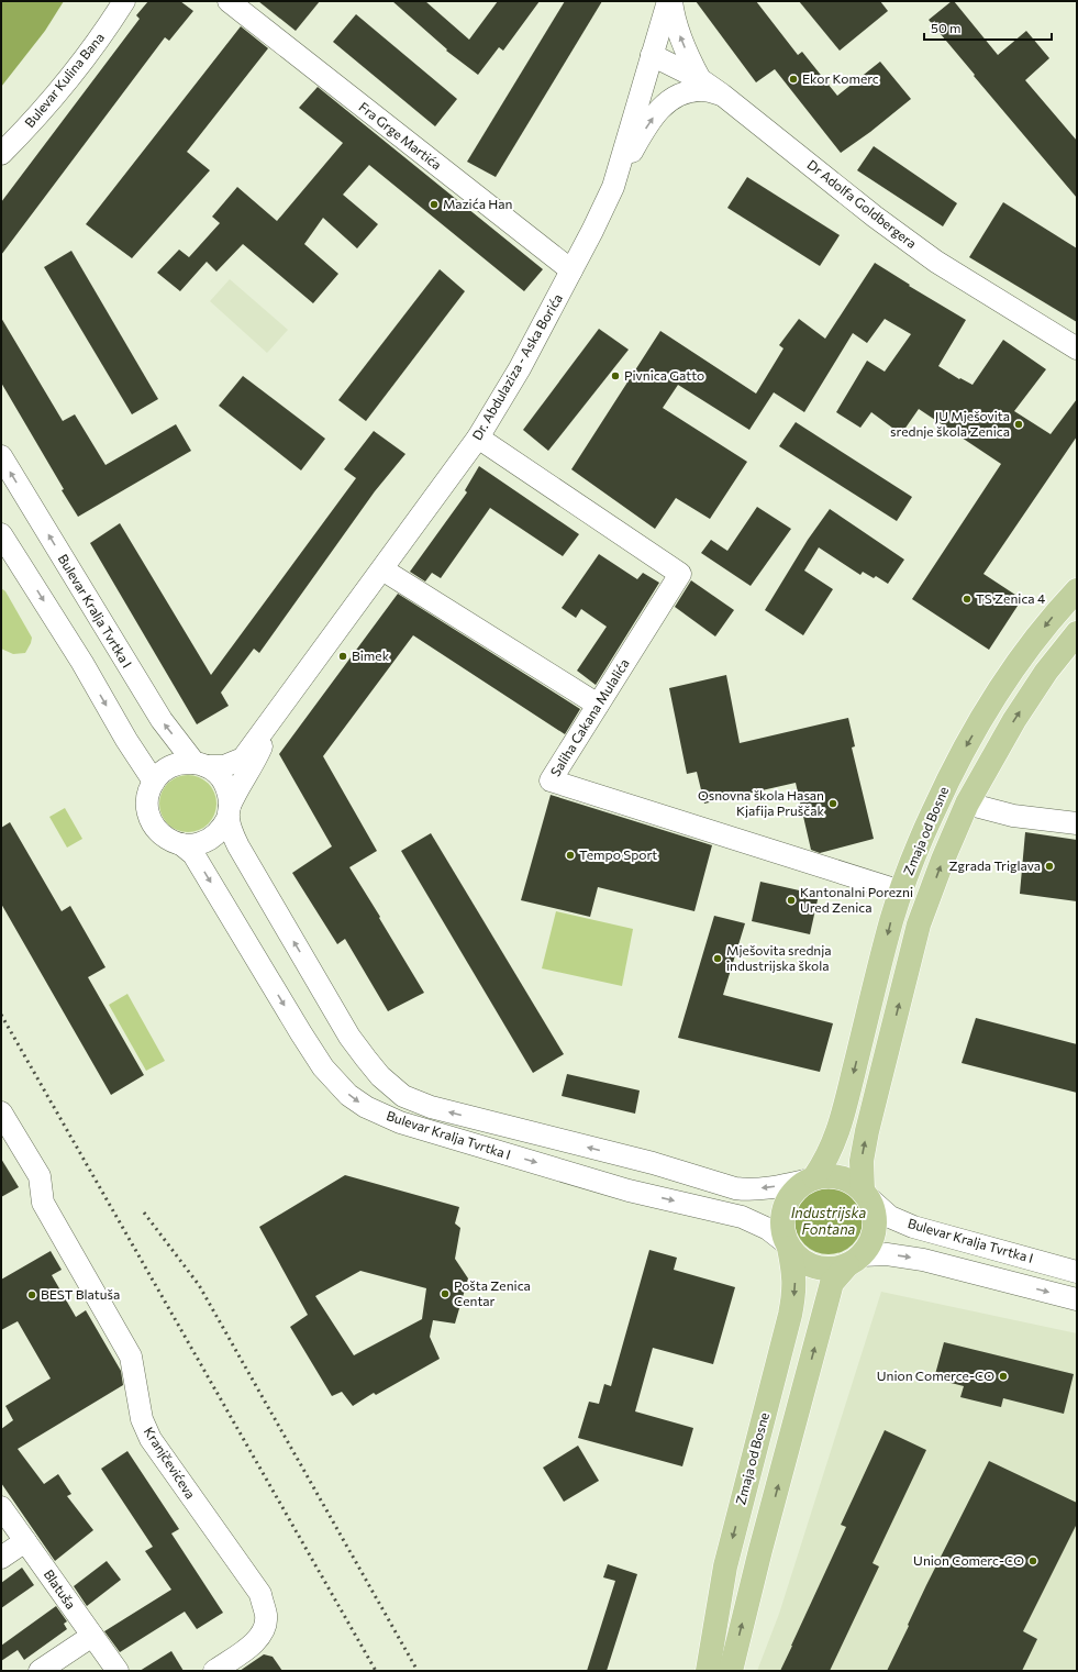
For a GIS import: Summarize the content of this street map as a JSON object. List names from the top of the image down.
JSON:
{
  "streets": {
    "main road": ["Zmaja od Bosne"],
    "street": [
      "Bulevar Kulina Bana",
      "Fra Grge Martića",
      "Dr Adolfa Goldbergera",
      "Dr. Abdulaziza - Aska Borića",
      "Bulevar Kralja Tvrtka I",
      "Saliha Cakana Mulalića",
      "Kranjčevićeva",
      "Blatuša"
    ]
  },
  "crossings": [
    ["Fra Grge Martića", "Dr. Abdulaziza - Aska Borića"],
    ["Dr Adolfa Goldbergera", "Dr. Abdulaziza - Aska Borića"],
    ["Dr. Abdulaziza - Aska Borića", "Bulevar Kralja Tvrtka I"],
    ["Dr. Abdulaziza - Aska Borića", "Saliha Cakana Mulalića"],
    ["Bulevar Kralja Tvrtka I", "Zmaja od Bosne"],
    ["Saliha Cakana Mulalića", "Zmaja od Bosne"]
  ],
  "water": ["Industrijska Fontana"],
  "places": [
    "Ekor Komerc",
    "Mazića Han",
    "Pivnica Gatto",
    "JU Mješovita srednje škola Zenica",
    "TS Zenica 4",
    "Bimek",
    "Osnovna škola Hasan Kjafija Pruščak",
    "Tempo Sport",
    "Zgrada Triglava",
    "Kantonalni Porezni Ured Zenica",
    "Mješovita srednja industrijska škola",
    "Pošta Zenica Centar",
    "BEST Blatuša",
    "Union Comerce-CO",
    "Union Comerc-CO"
  ],
  "scale_bar": "50 m"
}
